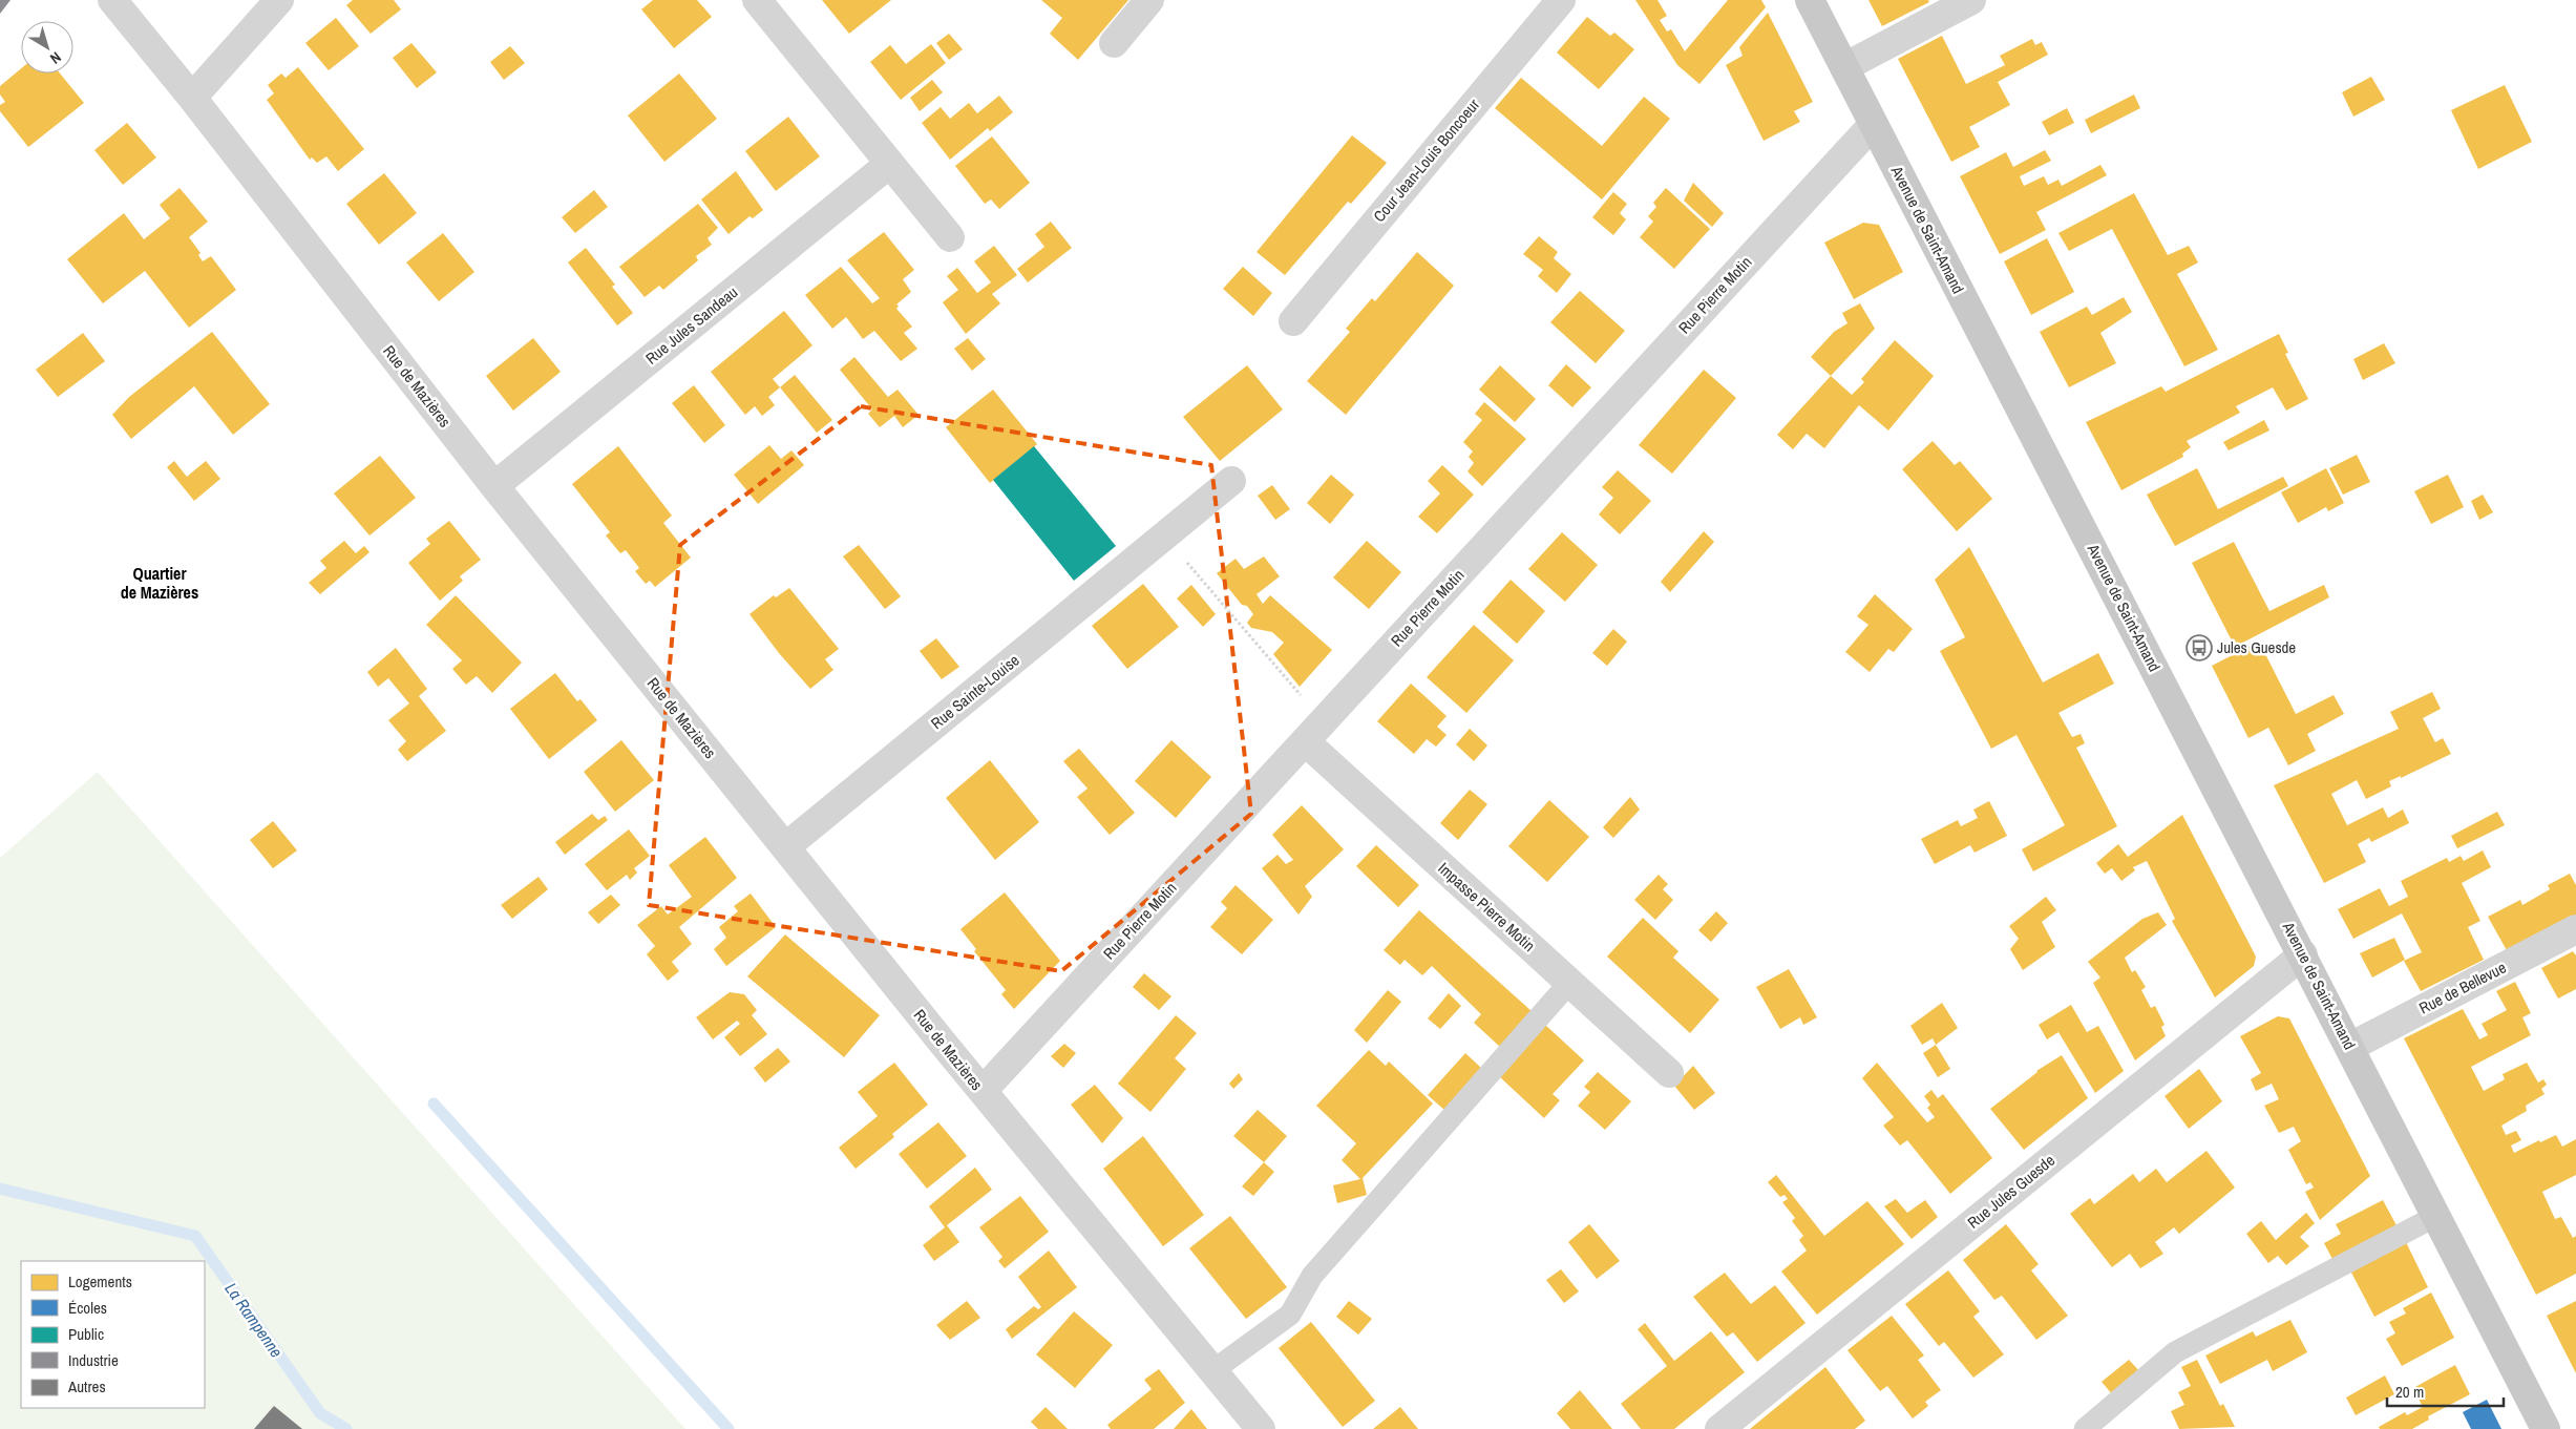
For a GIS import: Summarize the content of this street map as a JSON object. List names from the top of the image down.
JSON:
{
  "streets": {
    "main road": ["Avenue de Saint-Amand"],
    "street": [
      "Cour Jean-Louis Boncoeur",
      "Rue Pierre Motin",
      "Rue Jules Sandeau",
      "Rue de Mazières",
      "Rue Sainte-Louise",
      "Impasse Pierre Motin",
      "Rue de Bellevue",
      "Rue Jules Guesde"
    ]
  },
  "crossings": [
    ["Avenue de Saint-Amand", "Rue Pierre Motin"],
    ["Avenue de Saint-Amand", "Rue de Bellevue"],
    ["Avenue de Saint-Amand", "Rue Jules Guesde"],
    ["Rue Pierre Motin", "Rue de Mazières"],
    ["Rue Pierre Motin", "Impasse Pierre Motin"],
    ["Rue Jules Sandeau", "Rue de Mazières"],
    ["Rue de Mazières", "Rue Sainte-Louise"]
  ],
  "districts": ["Quartier de Mazières"],
  "water": ["La Rampenne"],
  "places": {
    "bus stop": ["Jules Guesde"]
  },
  "legend": [
    "Logements",
    "Écoles",
    "Public",
    "Industrie",
    "Autres"
  ],
  "scale_bar": "20 m",
  "north": "bottom right"
}
